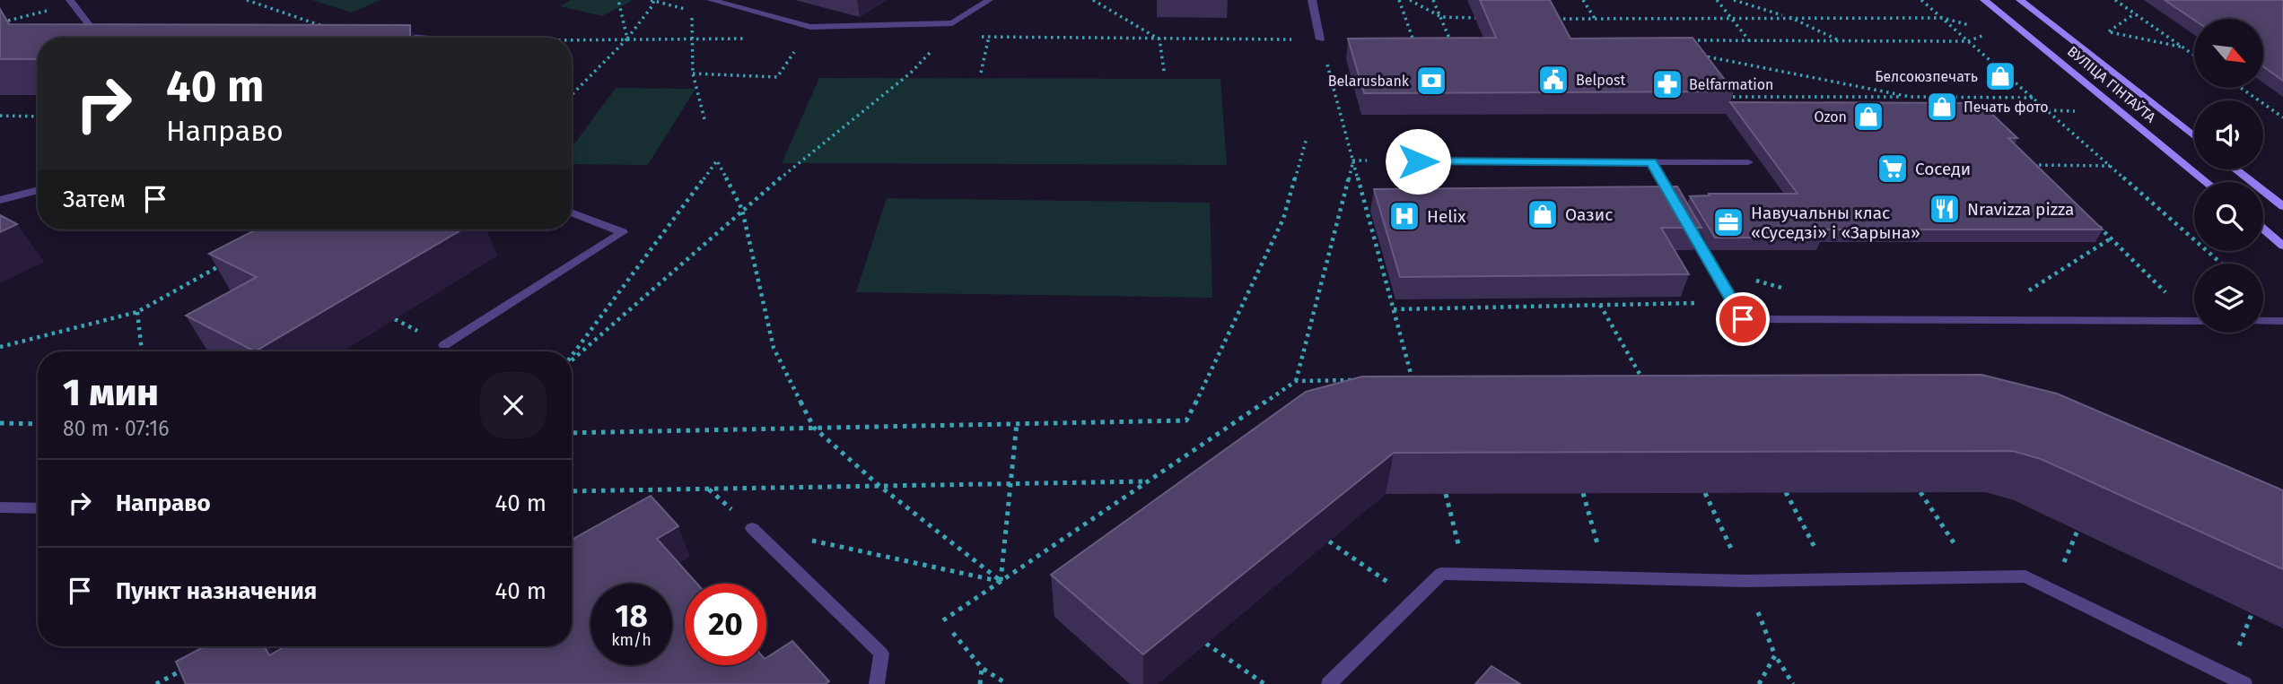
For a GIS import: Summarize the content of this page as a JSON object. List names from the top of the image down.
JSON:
{
  "streets": {
    "main road": ["ВУЛІЦА ГІНТАЎТА"]
  },
  "places": {
    "shop": [
      "Белсоюзпечать",
      "Печать фото",
      "Ozon",
      "Оазис"
    ],
    "public building": ["Belpost"],
    "bank": ["Belarusbank"],
    "pharmacy": ["Belfarmation"],
    "supermarket": ["Соседи"],
    "restaurant": ["Nravizza pizza"],
    "hospital": ["Helix"],
    "office": ["Навучальны клас «Суседзі» і «Зарына»"]
  },
  "north": "bottom right",
  "page": {
    "turn": ["40 m", "Направо"],
    "then": "Затем",
    "heading": ["1 мин", "80 m · 07:16"],
    "list": [
      {
        "name": "Направо",
        "value": "40 m"
      },
      {
        "name": "Пункт назначения",
        "value": "40 m"
      }
    ],
    "speed": "18 km/h",
    "limit": "20"
  }
}
